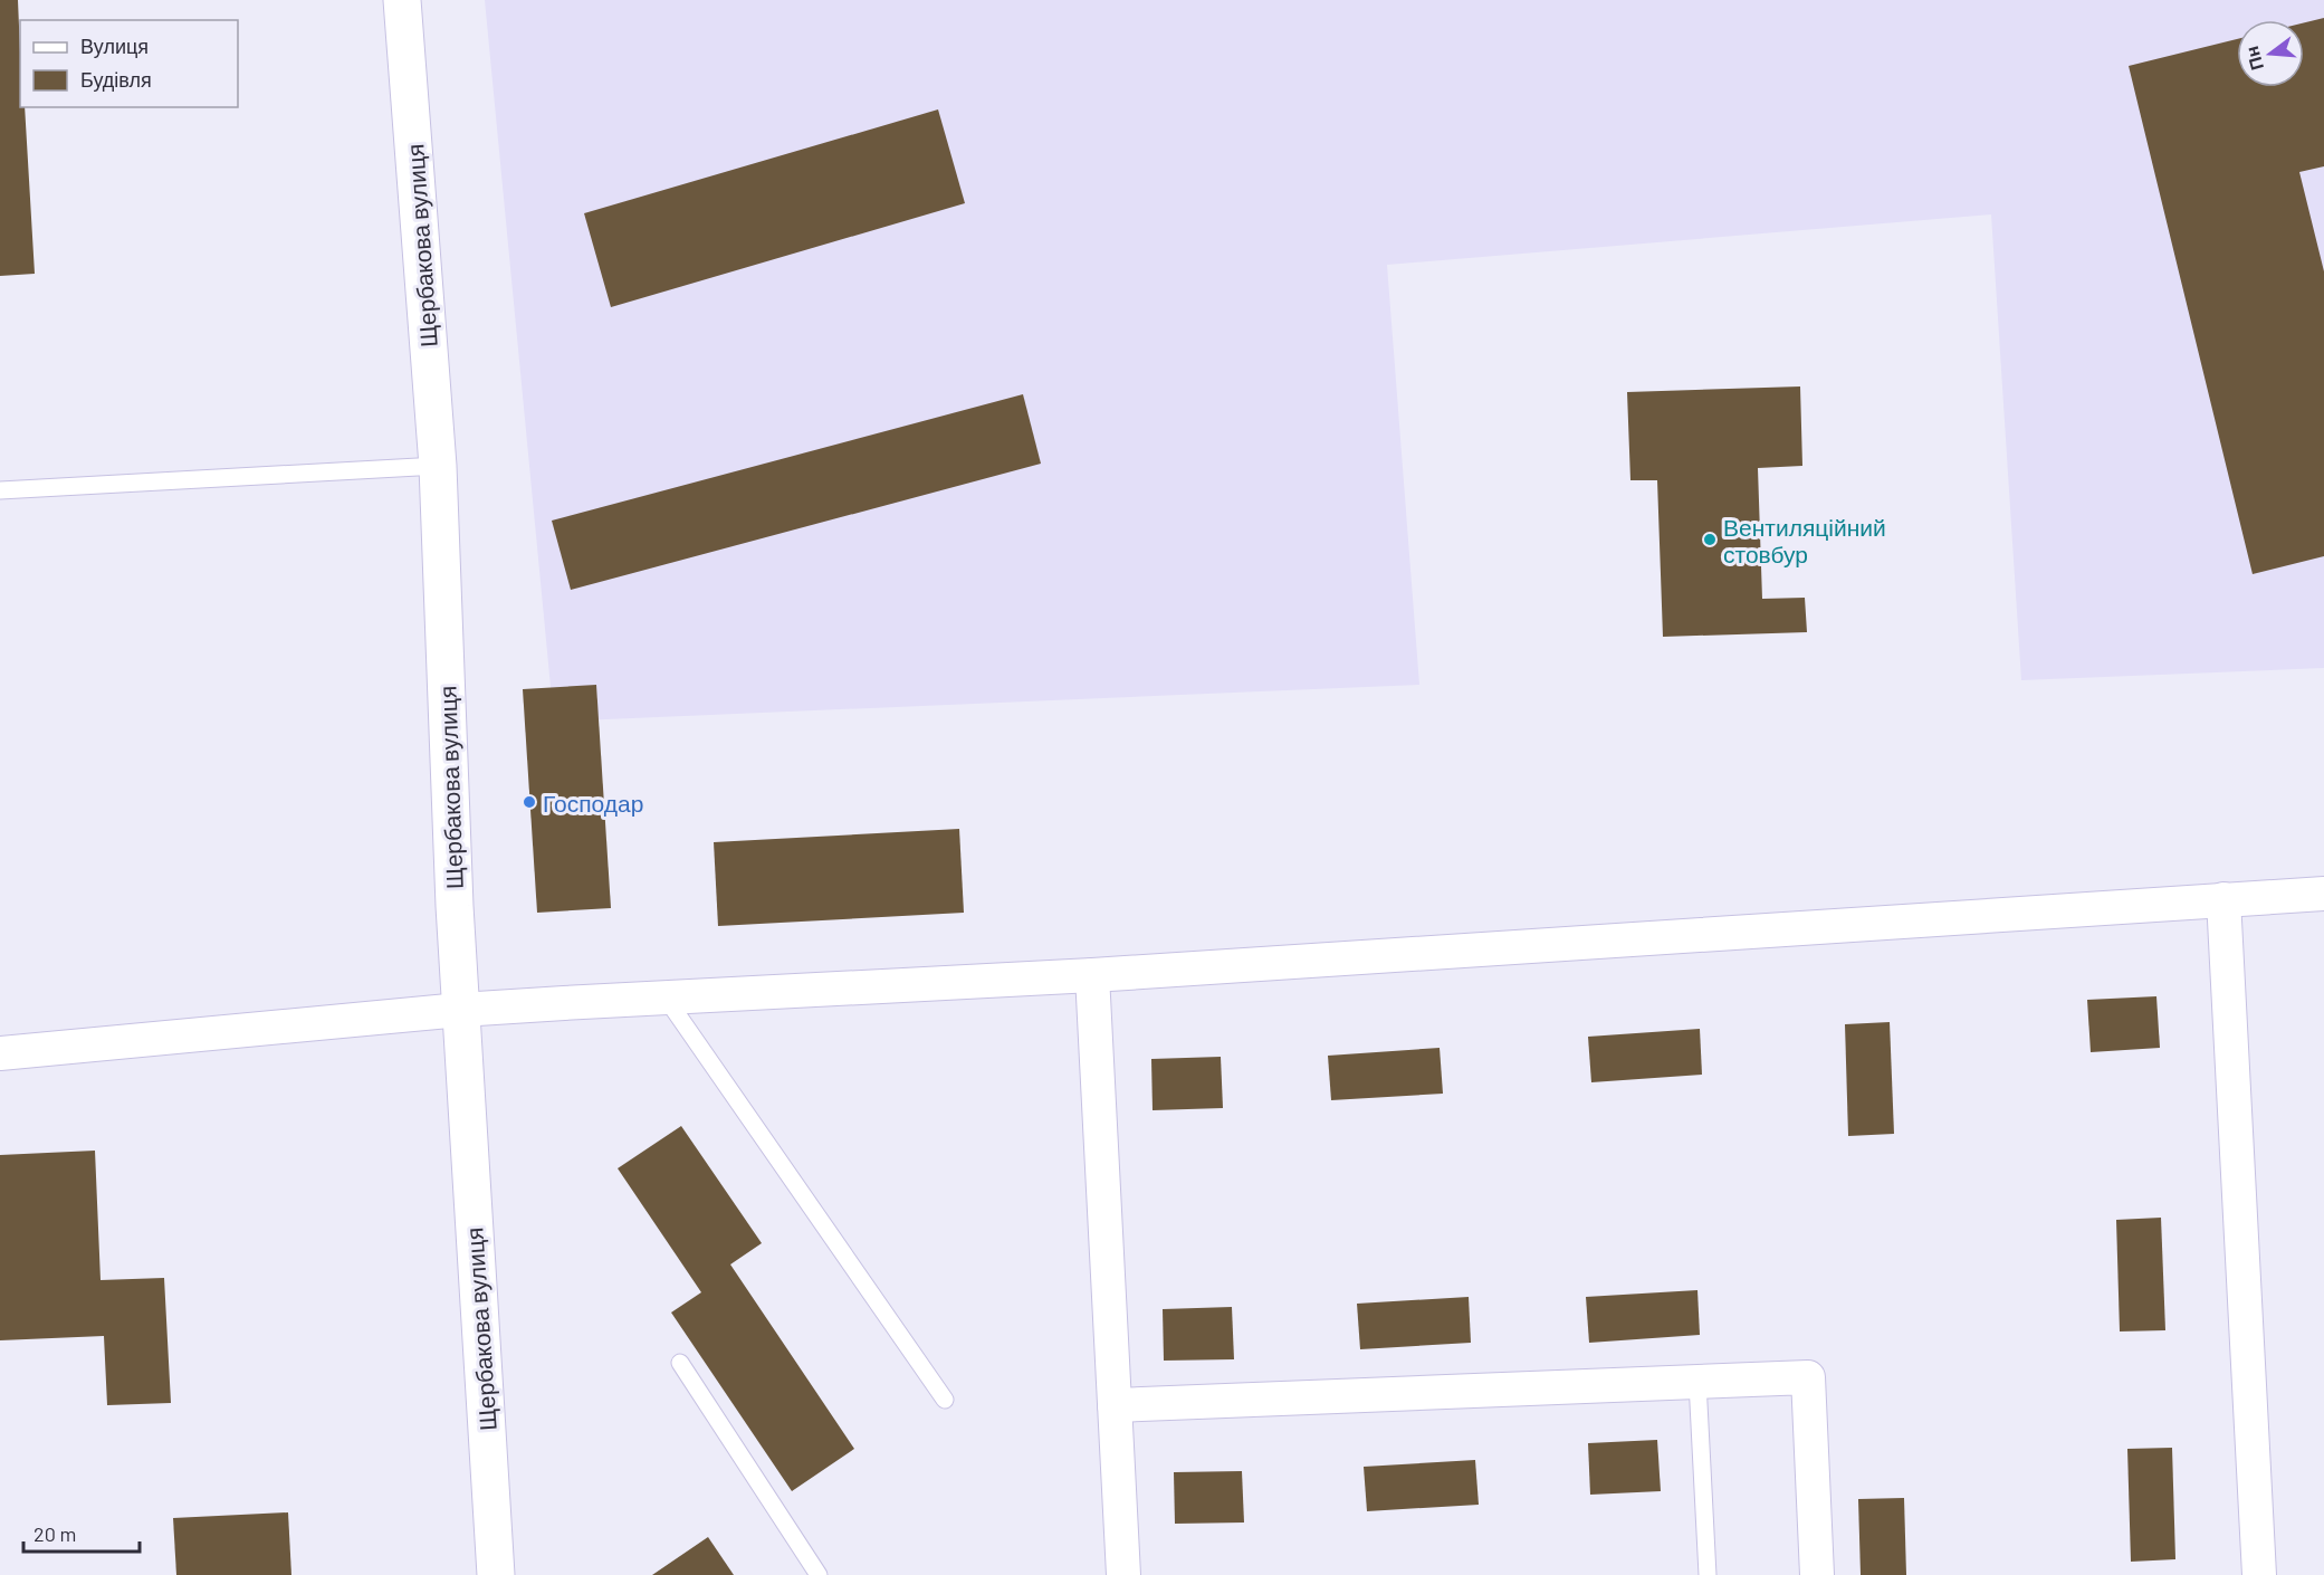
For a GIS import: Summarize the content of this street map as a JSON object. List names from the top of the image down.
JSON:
{
  "streets": {
    "street": ["Щербакова вулиця"]
  },
  "places": ["Вентиляційний стовбур", "Господар"],
  "legend": ["Вулиця", "Будівля"],
  "scale_bar": "20 m",
  "north": "left"
}
